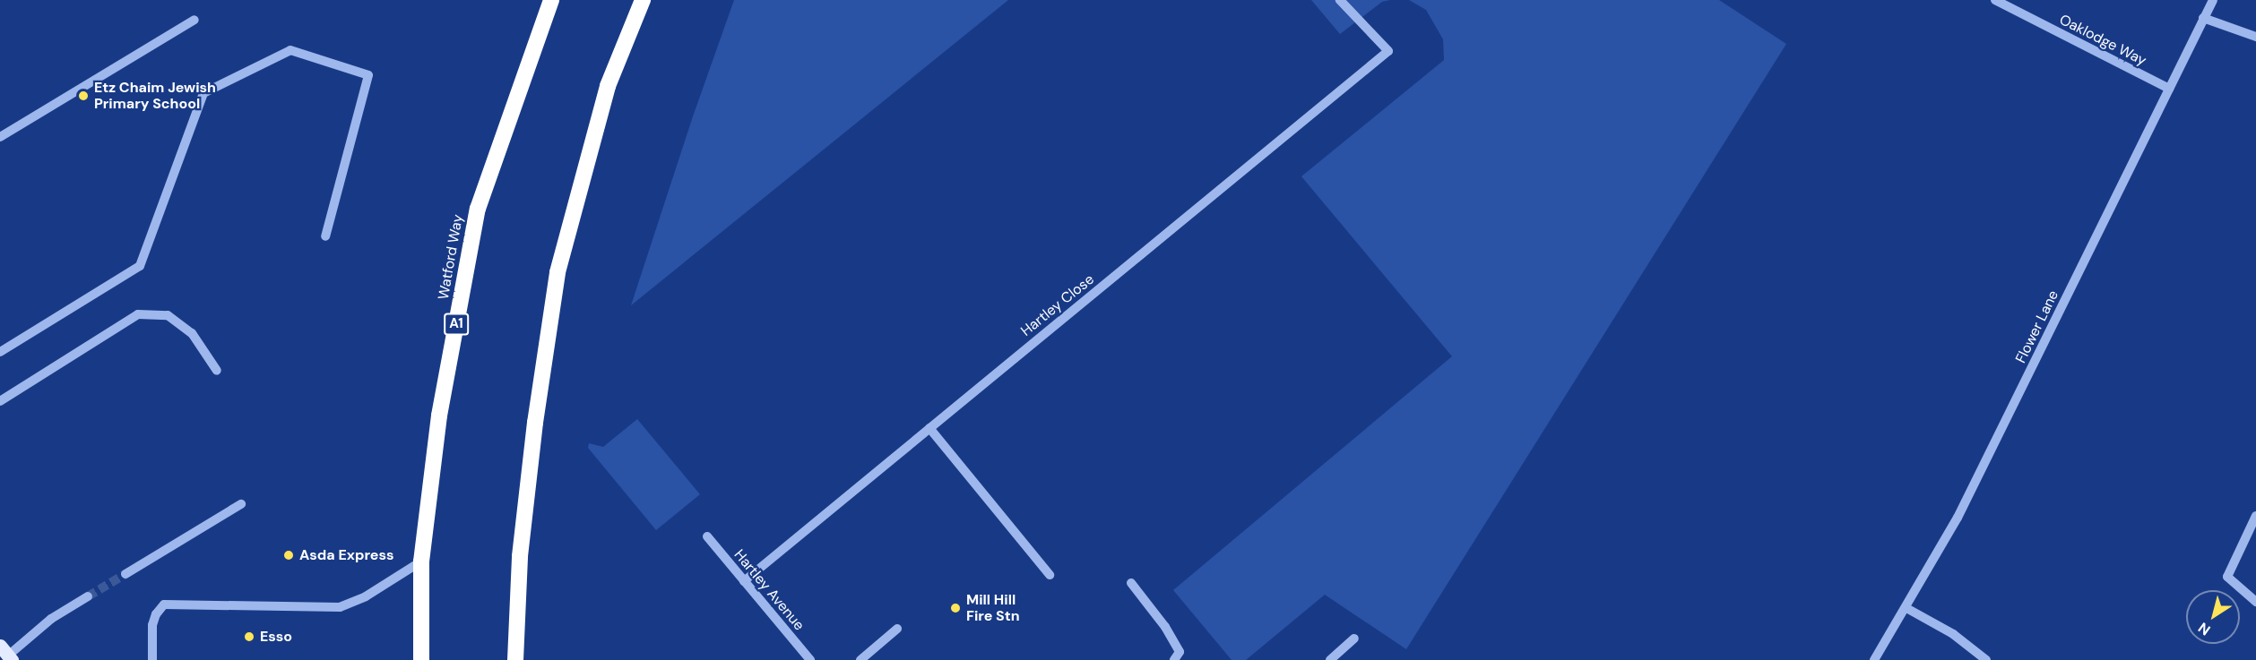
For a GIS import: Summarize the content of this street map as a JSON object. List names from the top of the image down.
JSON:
{
  "streets": {
    "highway": ["Watford Way", "A1"],
    "street": [
      "Oaklodge Way",
      "Hartley Close",
      "Flower Lane",
      "Hartley Avenue"
    ]
  },
  "crossings": [
    ["Oaklodge Way", "Flower Lane"],
    ["Hartley Close", "Hartley Avenue"]
  ],
  "places": [
    "Etz Chaim Jewish Primary School",
    "Asda Express",
    "Mill Hill Fire Stn",
    "Esso"
  ],
  "north": "bottom left"
}
